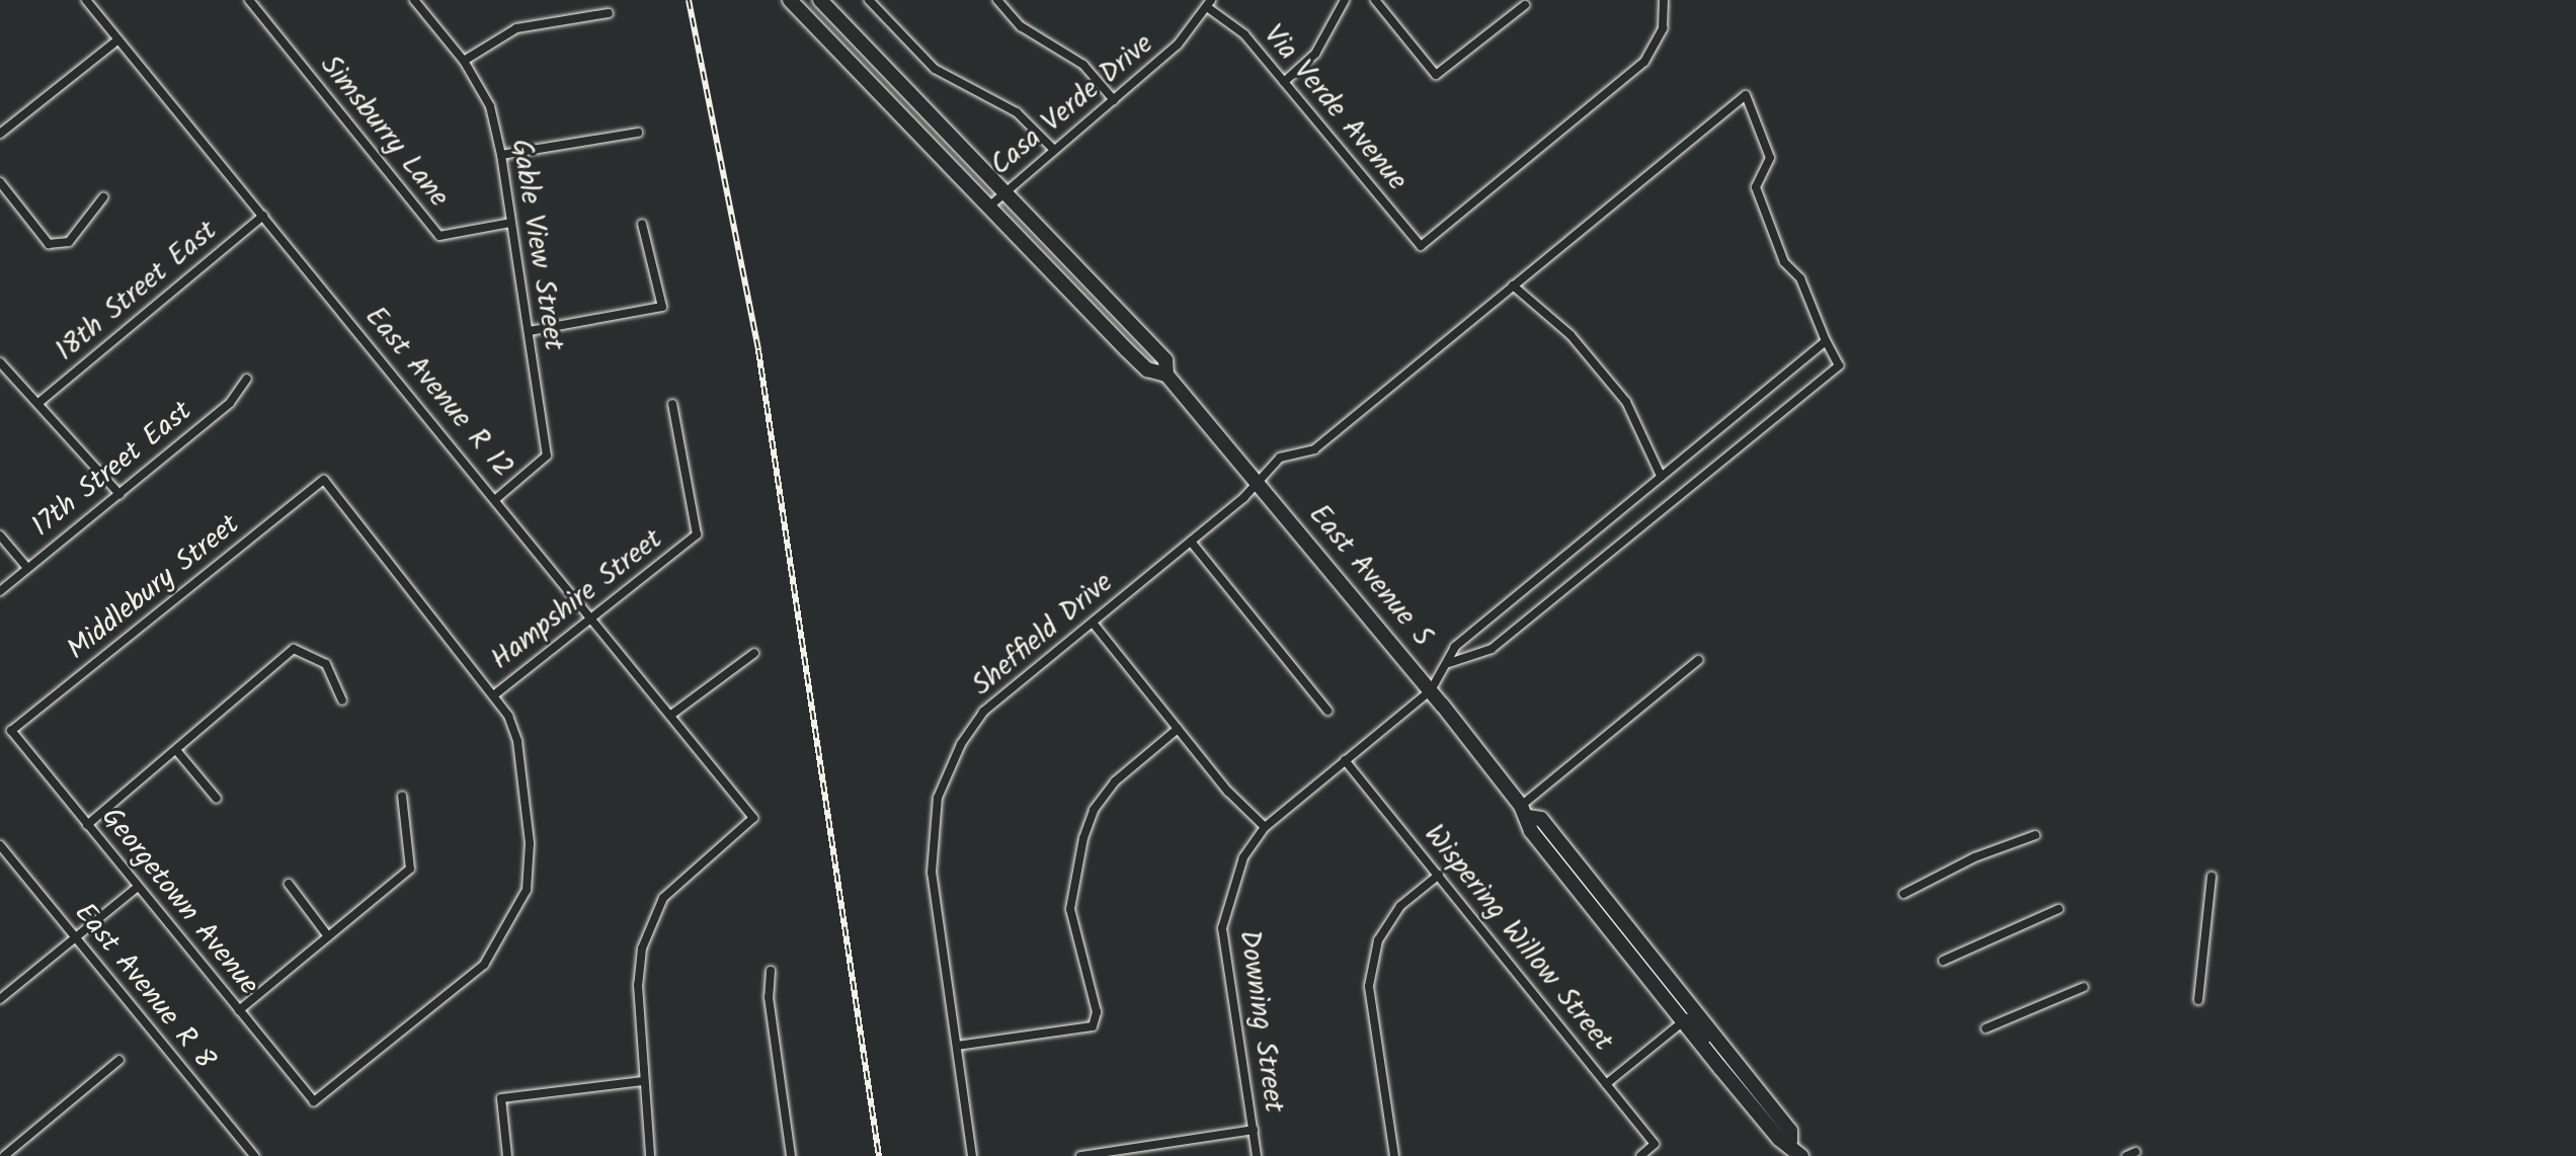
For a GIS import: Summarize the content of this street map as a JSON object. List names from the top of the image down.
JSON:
{
  "streets": {
    "main road": ["East Avenue S"],
    "street": [
      "Casa Verde Drive",
      "Via Verde Avenue",
      "Simsburry Lane",
      "Gable View Street",
      "18th Street East",
      "East Avenue R 12",
      "17th Street East",
      "Middlebury Street",
      "Hampshire Street",
      "Sheffield Drive",
      "Georgetown Avenue",
      "Wispering Willow Street",
      "East Avenue R 8",
      "Downing Street"
    ]
  },
  "crossings": [
    ["Casa Verde Drive", "Via Verde Avenue"],
    ["Casa Verde Drive", "East Avenue S"],
    ["Simsburry Lane", "Gable View Street"],
    ["Gable View Street", "East Avenue R 12"],
    ["18th Street East", "East Avenue R 12"],
    ["East Avenue R 12", "Hampshire Street"],
    ["East Avenue S", "Sheffield Drive"],
    ["East Avenue S", "Downing Street"],
    ["Middlebury Street", "Hampshire Street"],
    ["Middlebury Street", "Georgetown Avenue"],
    ["Hampshire Street", "Georgetown Avenue"],
    ["Sheffield Drive", "Downing Street"],
    ["Wispering Willow Street", "Downing Street"]
  ]
}
